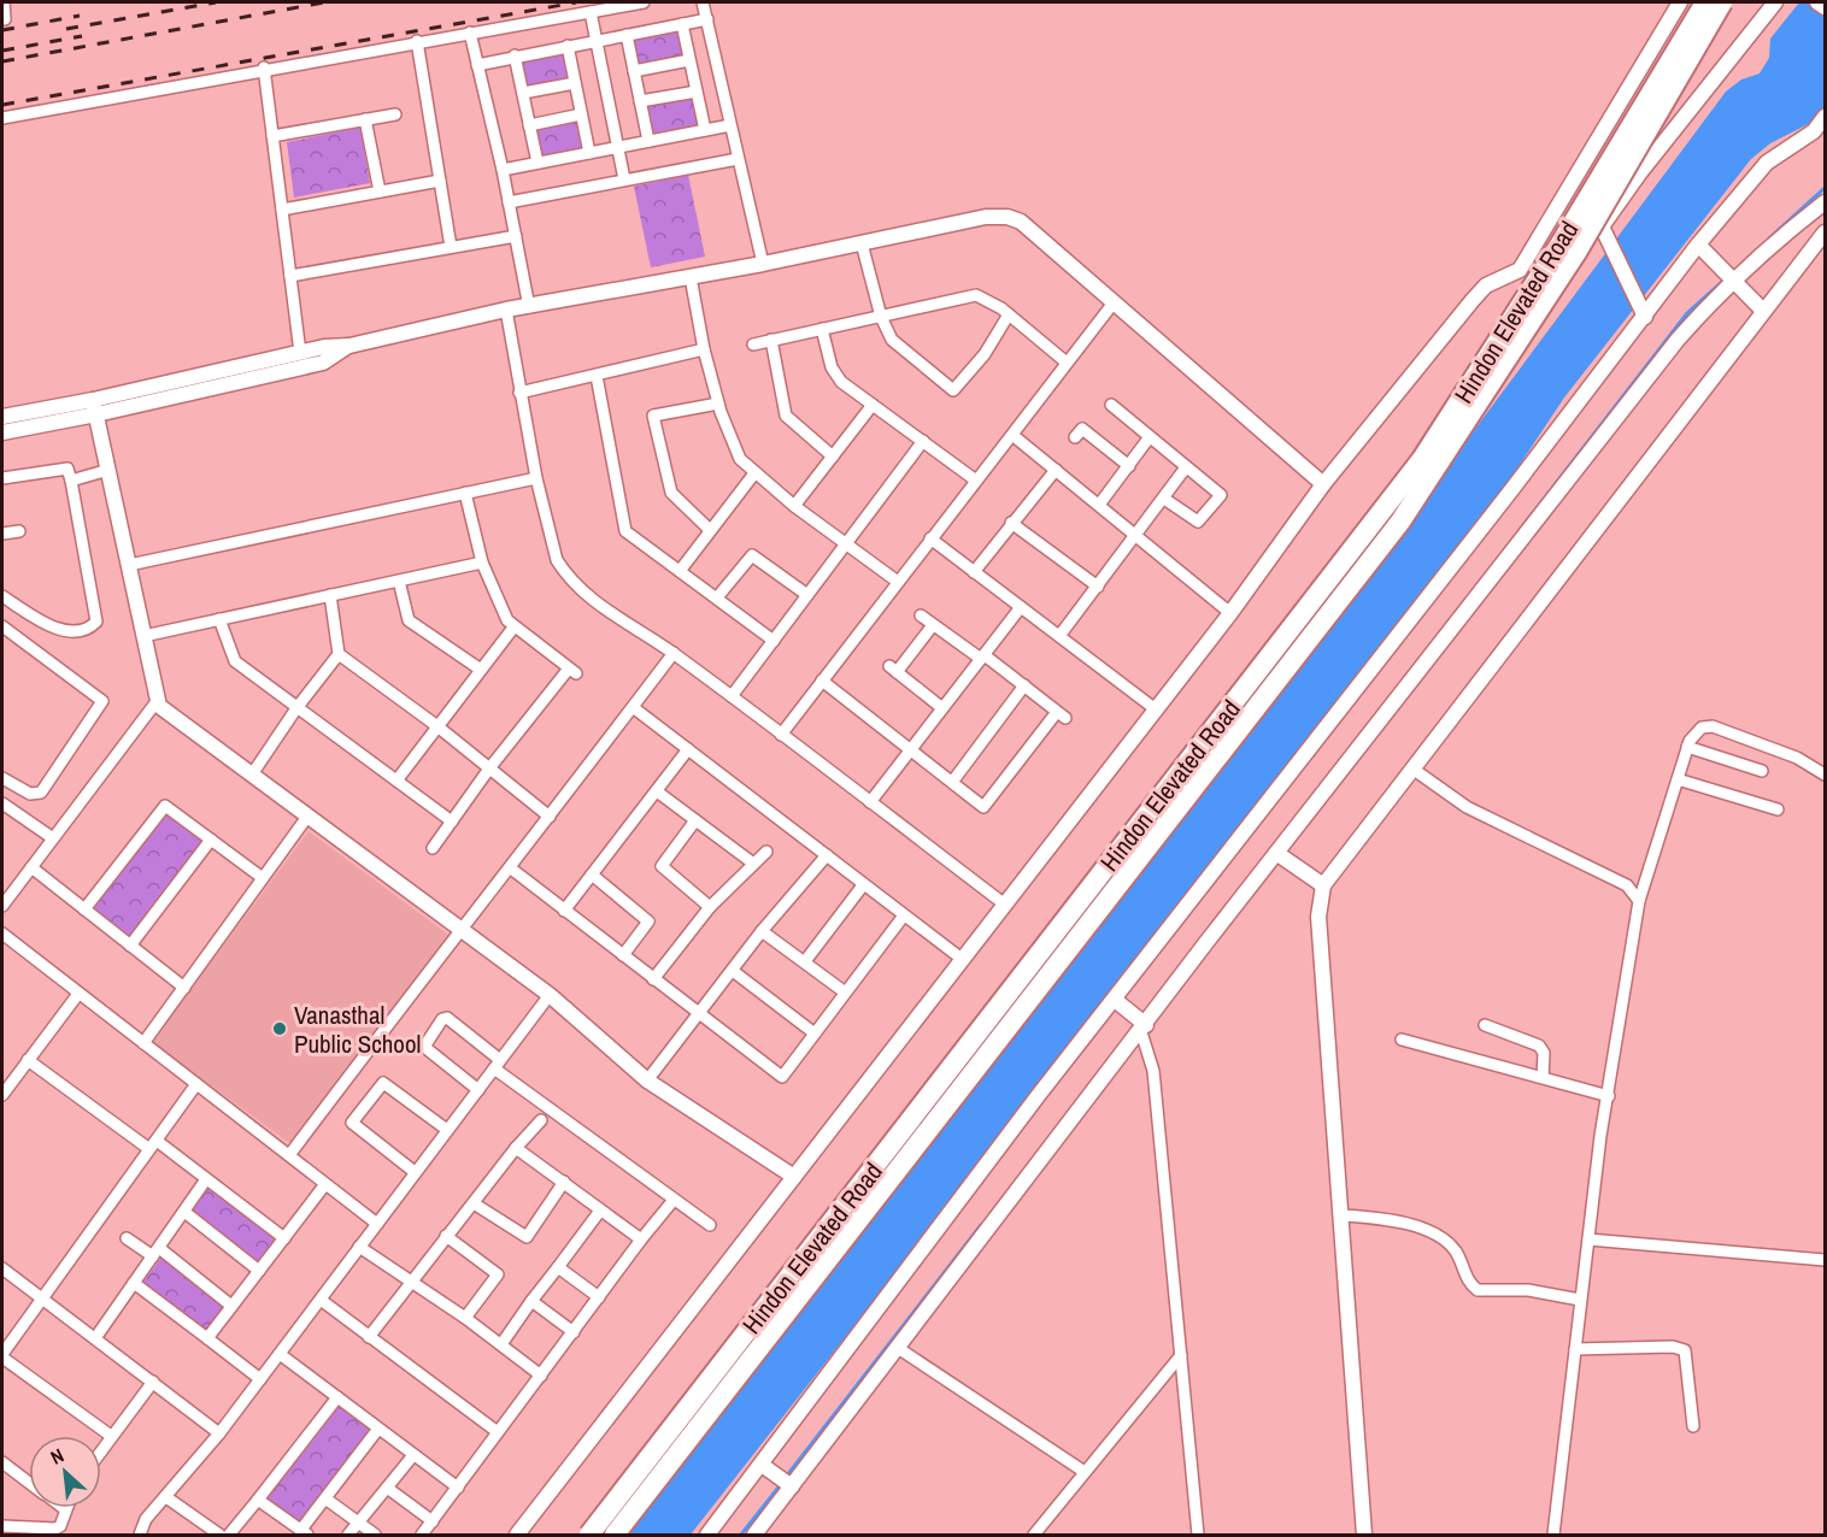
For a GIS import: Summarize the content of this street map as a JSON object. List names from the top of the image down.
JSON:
{
  "streets": {
    "highway": ["Hindon Elevated Road"]
  },
  "places": ["Vanasthal Public School"],
  "north": "top left"
}
